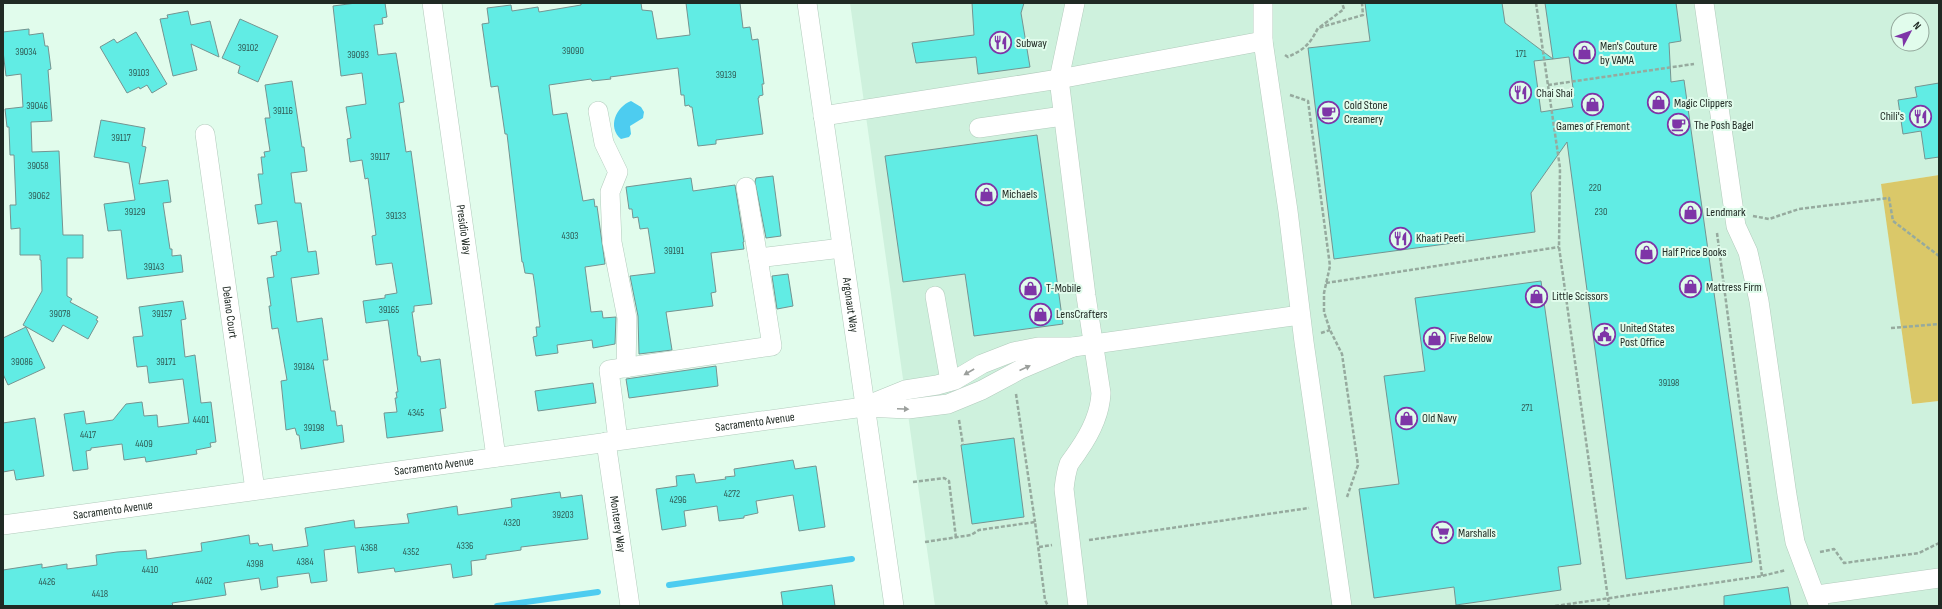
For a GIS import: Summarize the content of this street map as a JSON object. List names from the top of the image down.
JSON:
{
  "streets": {
    "street": [
      "Presidio Way",
      "Argonaut Way",
      "Delano Court",
      "Sacramento Avenue",
      "Monterey Way"
    ]
  },
  "crossings": [
    ["Presidio Way", "Sacramento Avenue"],
    ["Argonaut Way", "Sacramento Avenue"],
    ["Delano Court", "Sacramento Avenue"],
    ["Sacramento Avenue", "Monterey Way"]
  ],
  "places": {
    "restaurant": [
      "Subway",
      "Chai Shai",
      "Chili's",
      "Khaati Peeti"
    ],
    "shop": [
      "Men's Couture by VAMA",
      "Magic Clippers",
      "Games of Fremont",
      "Michaels",
      "Lendmark",
      "Half Price Books",
      "Mattress Firm",
      "T-Mobile",
      "Little Scissors",
      "LensCrafters",
      "Five Below",
      "Old Navy"
    ],
    "cafe": ["Cold Stone Creamery", "The Posh Bagel"],
    "public building": ["United States Post Office"],
    "supermarket": ["Marshalls"]
  },
  "house_numbers": [
    "39102",
    "39090",
    "39034",
    "171",
    "39093",
    "39103",
    "39139",
    "39046",
    "39116",
    "39117",
    "39117",
    "39058",
    "220",
    "39062",
    "39129",
    "230",
    "39133",
    "4303",
    "39191",
    "39143",
    "39165",
    "39078",
    "39157",
    "39086",
    "39171",
    "39184",
    "39198",
    "271",
    "4345",
    "4401",
    "39198",
    "4417",
    "4409",
    "4272",
    "4296",
    "39203",
    "4320",
    "4336",
    "4368",
    "4352",
    "4384",
    "4398",
    "4410",
    "4402",
    "4426",
    "4418"
  ],
  "north": "top right"
}
